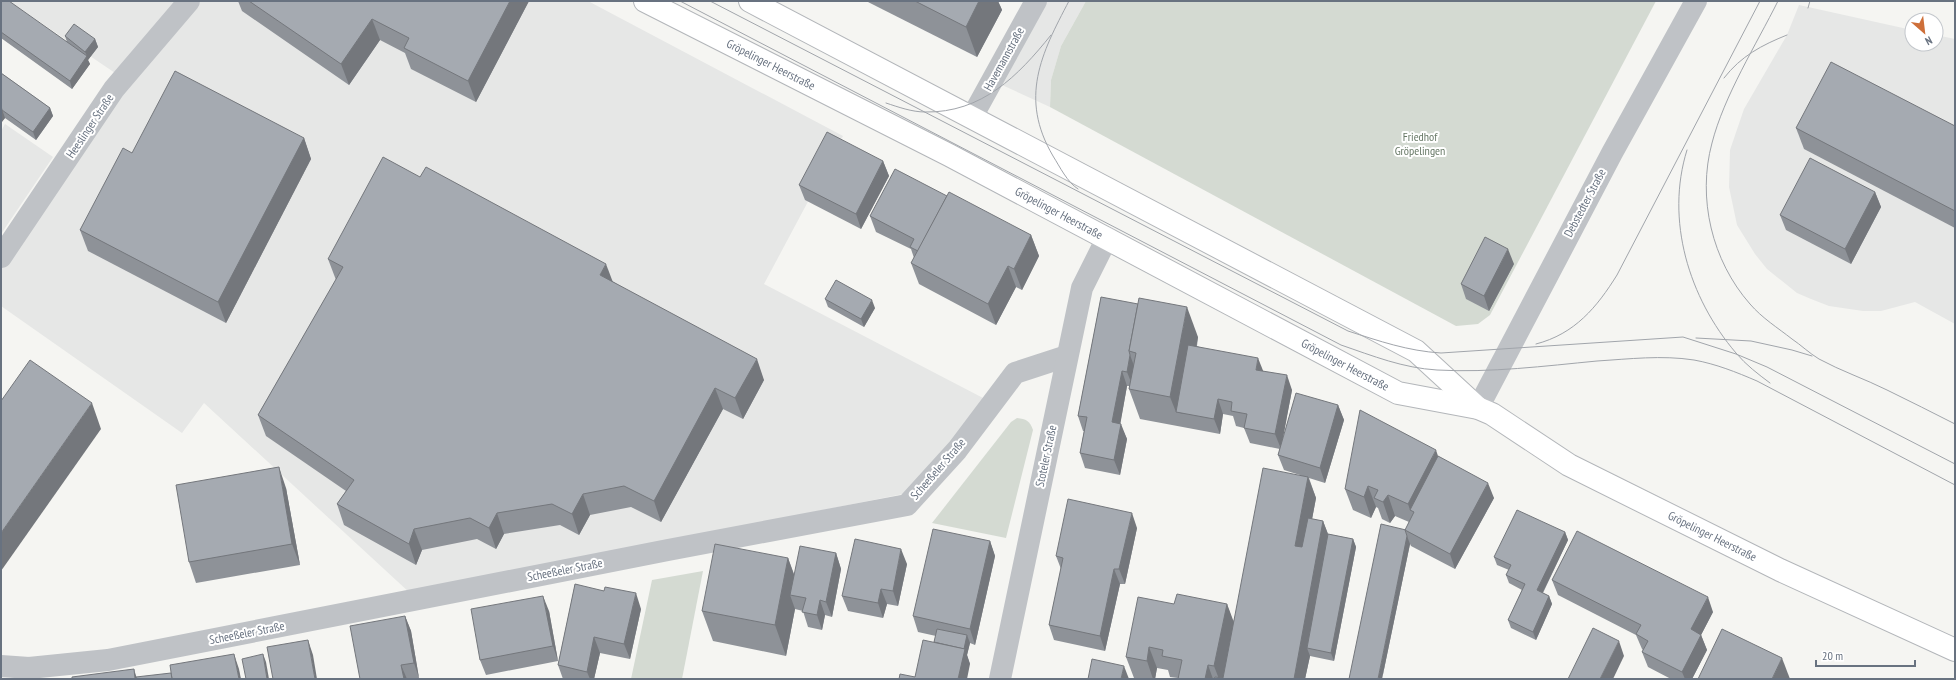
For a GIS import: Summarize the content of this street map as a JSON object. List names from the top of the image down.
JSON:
{
  "streets": {
    "main road": ["Gröpelinger Heerstraße"],
    "street": [
      "Havemannstraße",
      "Heeslinger Straße",
      "Debstedter Straße",
      "Stoteler Straße",
      "Scheeßeler Straße"
    ]
  },
  "crossings": [
    ["Havemannstraße", "Gröpelinger Heerstraße"],
    ["Gröpelinger Heerstraße", "Debstedter Straße"],
    ["Gröpelinger Heerstraße", "Stoteler Straße"],
    ["Stoteler Straße", "Scheeßeler Straße"]
  ],
  "parks": ["Friedhof Gröpelingen"],
  "scale_bar": "20 m",
  "north": "bottom right"
}
